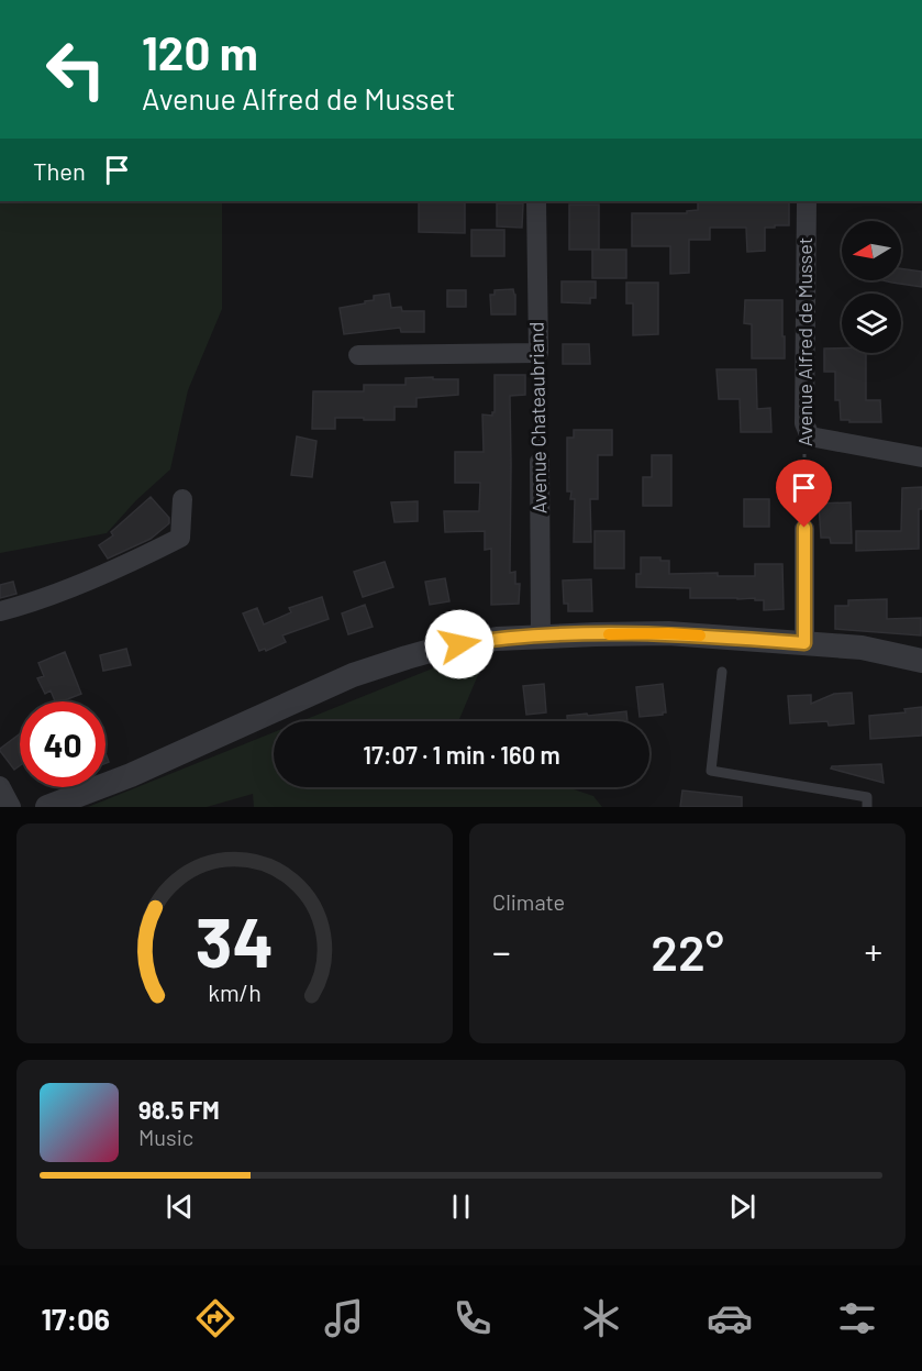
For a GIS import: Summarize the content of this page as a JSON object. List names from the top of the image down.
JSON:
{
  "streets": {
    "street": ["Avenue Alfred de Musset", "Avenue Chateaubriand"]
  },
  "north": "left",
  "page": {
    "turn": ["120 m", "Avenue Alfred de Musset"],
    "then": "Then",
    "limit": "40",
    "trip": "17:07 · 1 min · 160 m",
    "tile": "Climate",
    "heat": ["−", "22°", "+"],
    "song": ["98.5 FM", "Music"],
    "tabs": "17:06",
    "gauge": ["34", "km/h"]
  }
}
